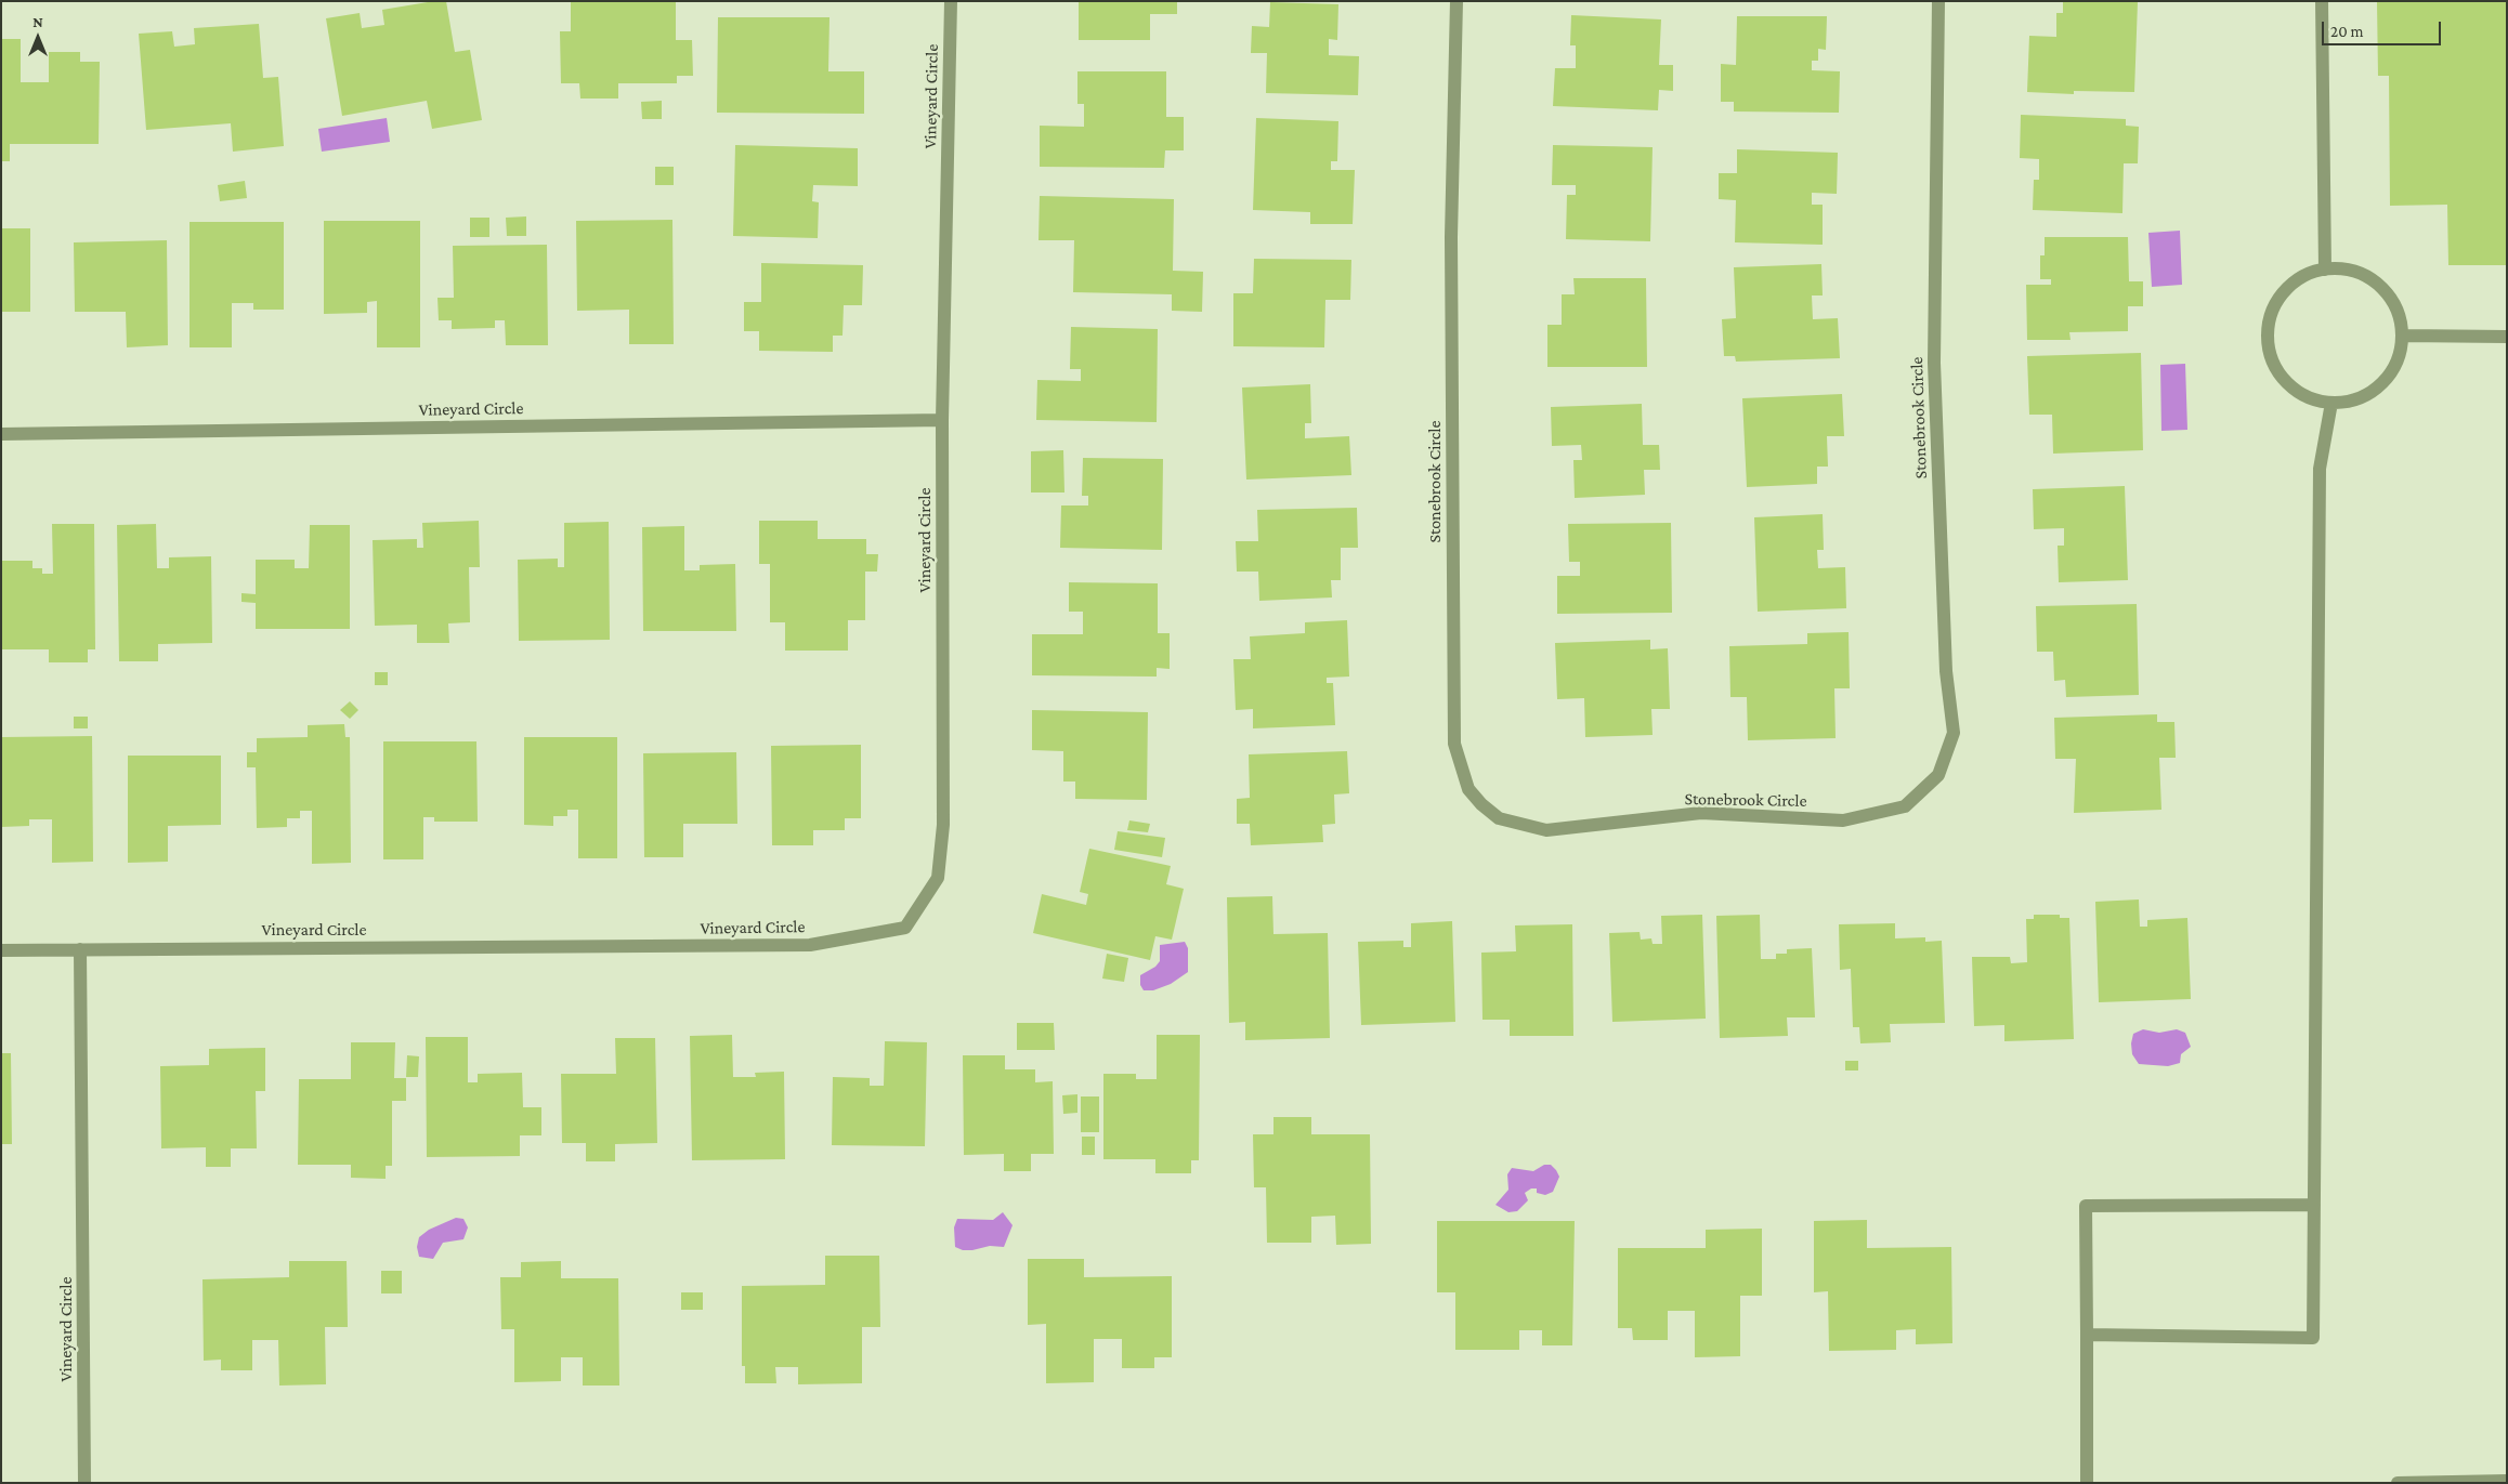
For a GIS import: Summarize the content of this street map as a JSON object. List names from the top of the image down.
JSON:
{
  "streets": {
    "street": ["Vineyard Circle", "Stonebrook Circle"]
  },
  "scale_bar": "20 m",
  "north": "top"
}
